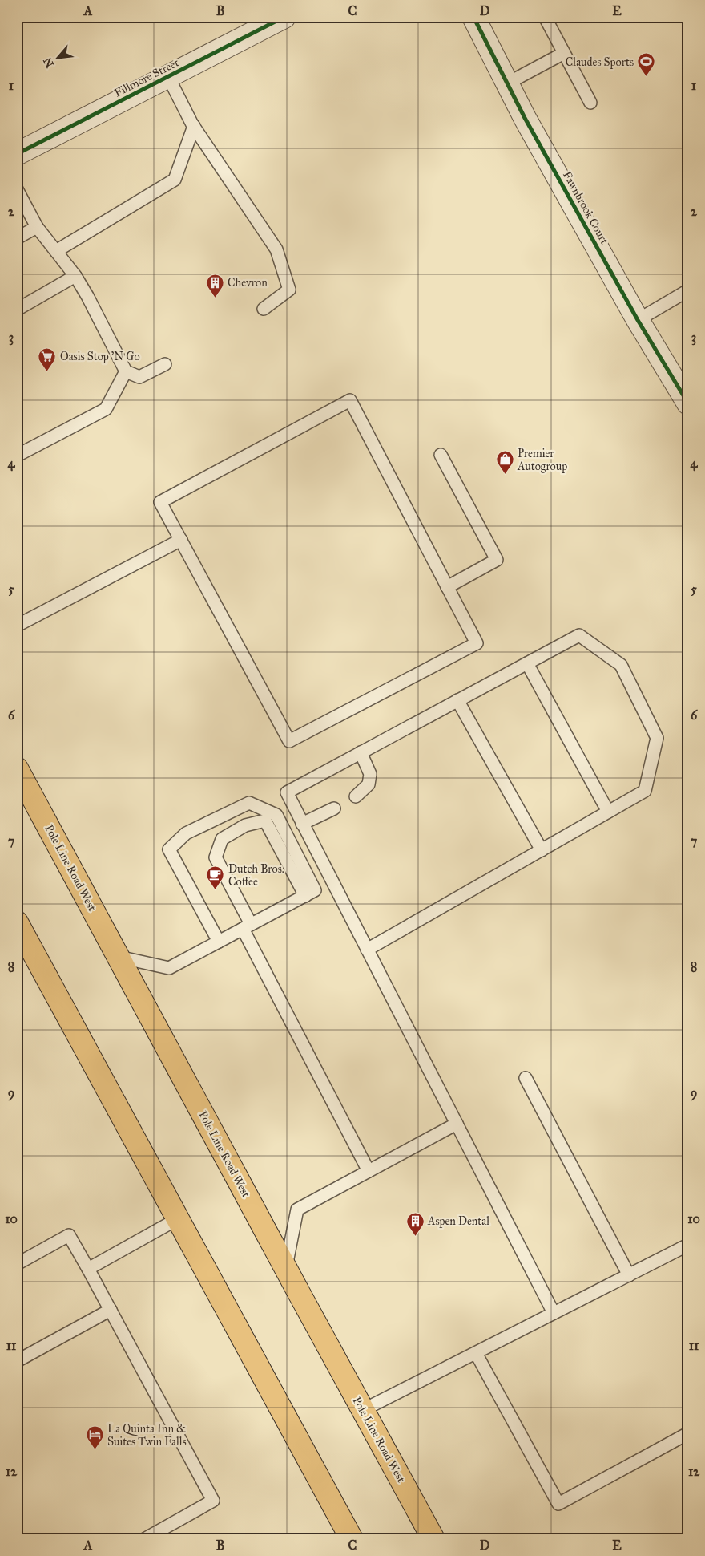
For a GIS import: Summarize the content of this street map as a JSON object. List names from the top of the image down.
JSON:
{
  "streets": {
    "highway": ["Pole Line Road West"],
    "street": ["Fillmore Street", "Fawnbrook Court"]
  },
  "places": {
    "sports": ["Claudes Sports"],
    "building": ["Chevron", "Aspen Dental"],
    "supermarket": ["Oasis Stop 'N Go"],
    "shop": ["Premier Autogroup"],
    "cafe": ["Dutch Bros. Coffee"],
    "hotel": ["La Quinta Inn & Suites Twin Falls"]
  },
  "north": "bottom left",
  "grid": {
    "columns": [
      "A",
      "B",
      "C",
      "D",
      "E"
    ],
    "rows": [
      "1",
      "2",
      "3",
      "4",
      "5",
      "6",
      "7",
      "8",
      "9",
      "10",
      "11",
      "12"
    ]
  }
}
